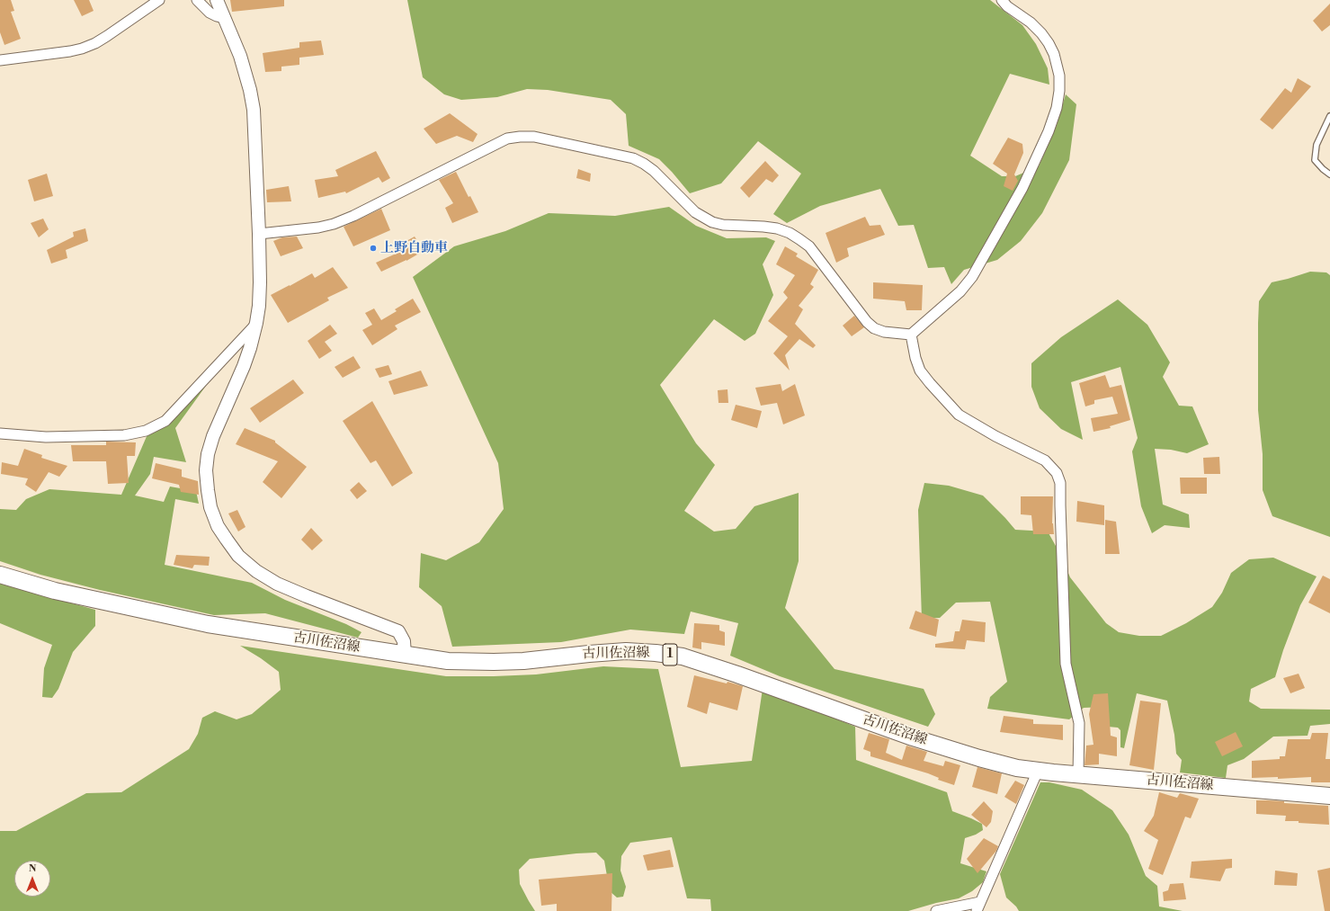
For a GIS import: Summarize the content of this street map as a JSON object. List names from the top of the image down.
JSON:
{
  "streets": {
    "main road": ["古川佐沼線", "1"]
  },
  "places": ["上野自動車"],
  "north": "top"
}
